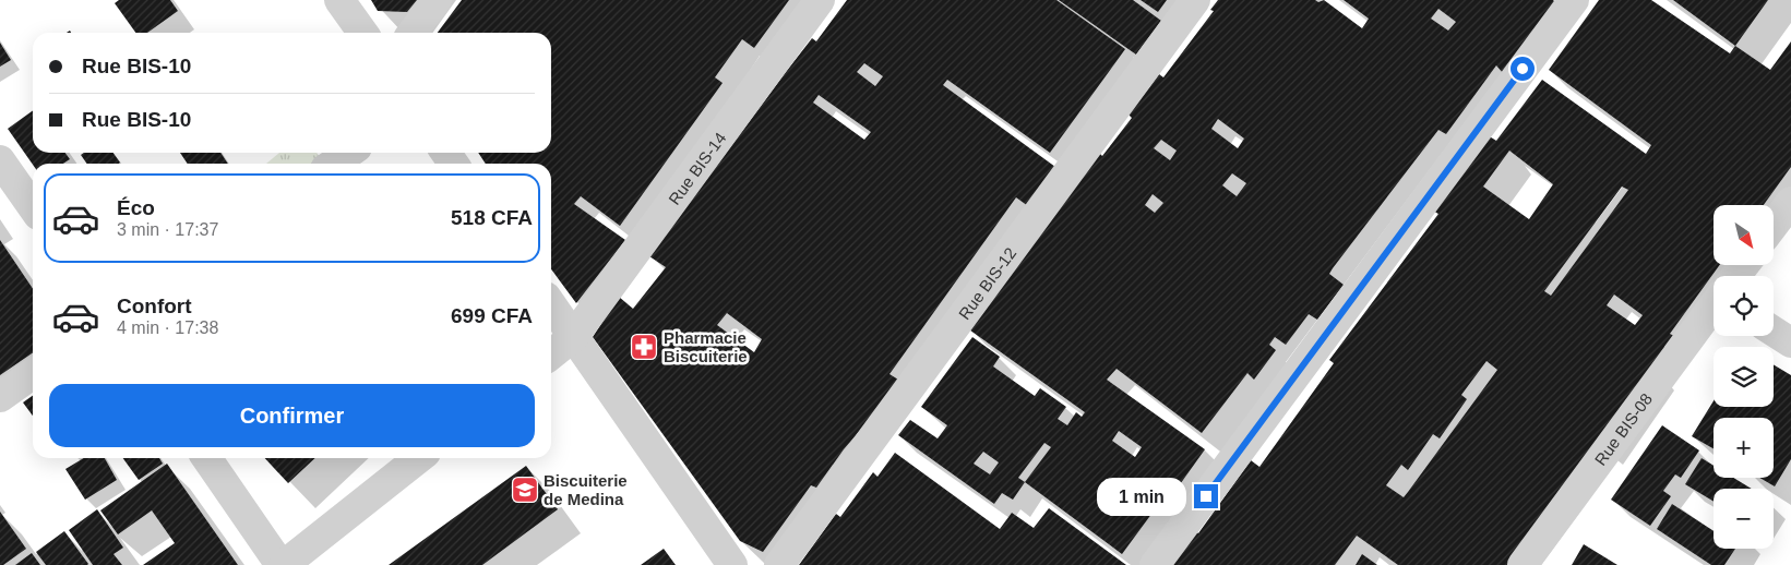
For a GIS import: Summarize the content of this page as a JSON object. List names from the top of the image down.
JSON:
{
  "streets": {
    "street": ["Rue BIS-14", "Rue BIS-12", "Rue BIS-08"]
  },
  "places": {
    "pharmacy": ["Pharmacie Biscuiterie"],
    "school or university": ["Biscuiterie de Medina"]
  },
  "north": "bottom right",
  "page": {
    "banner": ["Rue BIS-10", "Rue BIS-10"],
    "list": [
      {
        "name": "Éco",
        "note": "3 min · 17:37",
        "value": "518 CFA"
      },
      {
        "name": "Confort",
        "note": "4 min · 17:38",
        "value": "699 CFA"
      }
    ],
    "map_buttons": ["+", "−"],
    "buttons": "Confirmer",
    "bubble": "1 min"
  }
}
